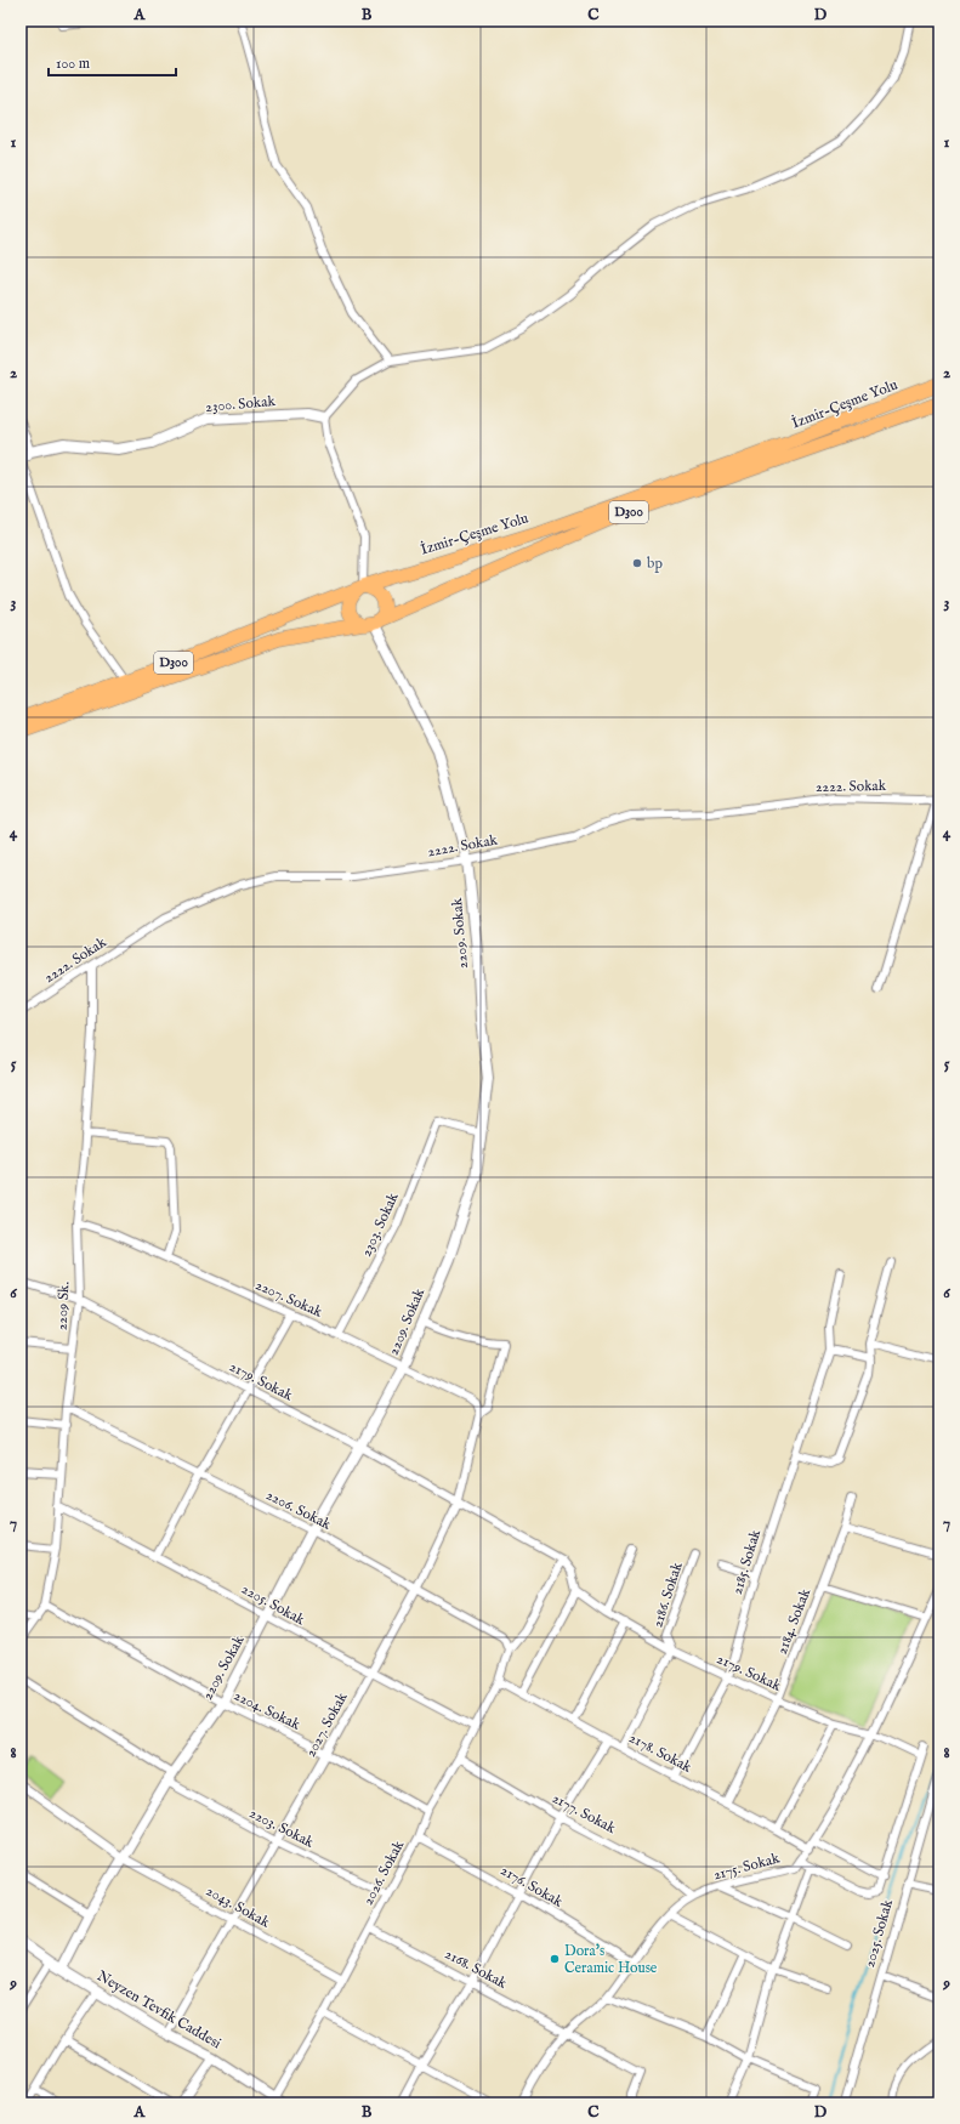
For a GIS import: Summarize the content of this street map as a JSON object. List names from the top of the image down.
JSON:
{
  "streets": {
    "highway": ["İzmir-Çeşme Yolu", "D300"],
    "street": [
      "2300. Sokak",
      "2222. Sokak",
      "2209. Sokak",
      "2303. Sokak",
      "2207. Sokak",
      "2209 Sk.",
      "2179. Sokak",
      "2206. Sokak",
      "2185. Sokak",
      "2186. Sokak",
      "2205. Sokak",
      "2184. Sokak",
      "2204. Sokak",
      "2027. Sokak",
      "2178. Sokak",
      "2177. Sokak",
      "2203. Sokak",
      "2175. Sokak",
      "2026. Sokak",
      "2176. Sokak",
      "2043. Sokak",
      "2025. Sokak",
      "2168. Sokak",
      "Neyzen Tevfik Caddesi"
    ]
  },
  "crossings": [
    ["İzmir-Çeşme Yolu", "2209. Sokak"],
    ["2222. Sokak", "2209. Sokak"],
    ["2222. Sokak", "2209 Sk."],
    ["2209. Sokak", "2303. Sokak"],
    ["2209. Sokak", "2207. Sokak"],
    ["2209. Sokak", "2179. Sokak"],
    ["2209. Sokak", "2206. Sokak"],
    ["2209. Sokak", "2205. Sokak"],
    ["2209. Sokak", "2204. Sokak"],
    ["2209. Sokak", "2027. Sokak"],
    ["2209. Sokak", "2203. Sokak"],
    ["2209. Sokak", "2043. Sokak"],
    ["2209. Sokak", "Neyzen Tevfik Caddesi"],
    ["2303. Sokak", "2207. Sokak"],
    ["2207. Sokak", "2209 Sk."],
    ["2207. Sokak", "2027. Sokak"],
    ["2209 Sk.", "2179. Sokak"],
    ["2209 Sk.", "2206. Sokak"],
    ["2209 Sk.", "2205. Sokak"],
    ["2209 Sk.", "2204. Sokak"],
    ["2179. Sokak", "2185. Sokak"],
    ["2179. Sokak", "2186. Sokak"],
    ["2179. Sokak", "2184. Sokak"],
    ["2179. Sokak", "2027. Sokak"],
    ["2179. Sokak", "2175. Sokak"],
    ["2206. Sokak", "2027. Sokak"],
    ["2206. Sokak", "2026. Sokak"],
    ["2185. Sokak", "2178. Sokak"],
    ["2205. Sokak", "2027. Sokak"],
    ["2205. Sokak", "2026. Sokak"],
    ["2184. Sokak", "2178. Sokak"],
    ["2204. Sokak", "2027. Sokak"],
    ["2204. Sokak", "2026. Sokak"],
    ["2027. Sokak", "2203. Sokak"],
    ["2027. Sokak", "2043. Sokak"],
    ["2027. Sokak", "Neyzen Tevfik Caddesi"],
    ["2178. Sokak", "2175. Sokak"],
    ["2178. Sokak", "2026. Sokak"],
    ["2177. Sokak", "2175. Sokak"],
    ["2177. Sokak", "2026. Sokak"],
    ["2203. Sokak", "2026. Sokak"],
    ["2175. Sokak", "2176. Sokak"],
    ["2175. Sokak", "2168. Sokak"],
    ["2026. Sokak", "2176. Sokak"],
    ["2026. Sokak", "2043. Sokak"],
    ["2026. Sokak", "2168. Sokak"],
    ["2026. Sokak", "Neyzen Tevfik Caddesi"]
  ],
  "places": ["bp", "Dora's Ceramic House"],
  "scale_bar": "100 m",
  "grid": {
    "columns": [
      "A",
      "B",
      "C",
      "D"
    ],
    "rows": [
      "1",
      "2",
      "3",
      "4",
      "5",
      "6",
      "7",
      "8",
      "9"
    ]
  }
}
